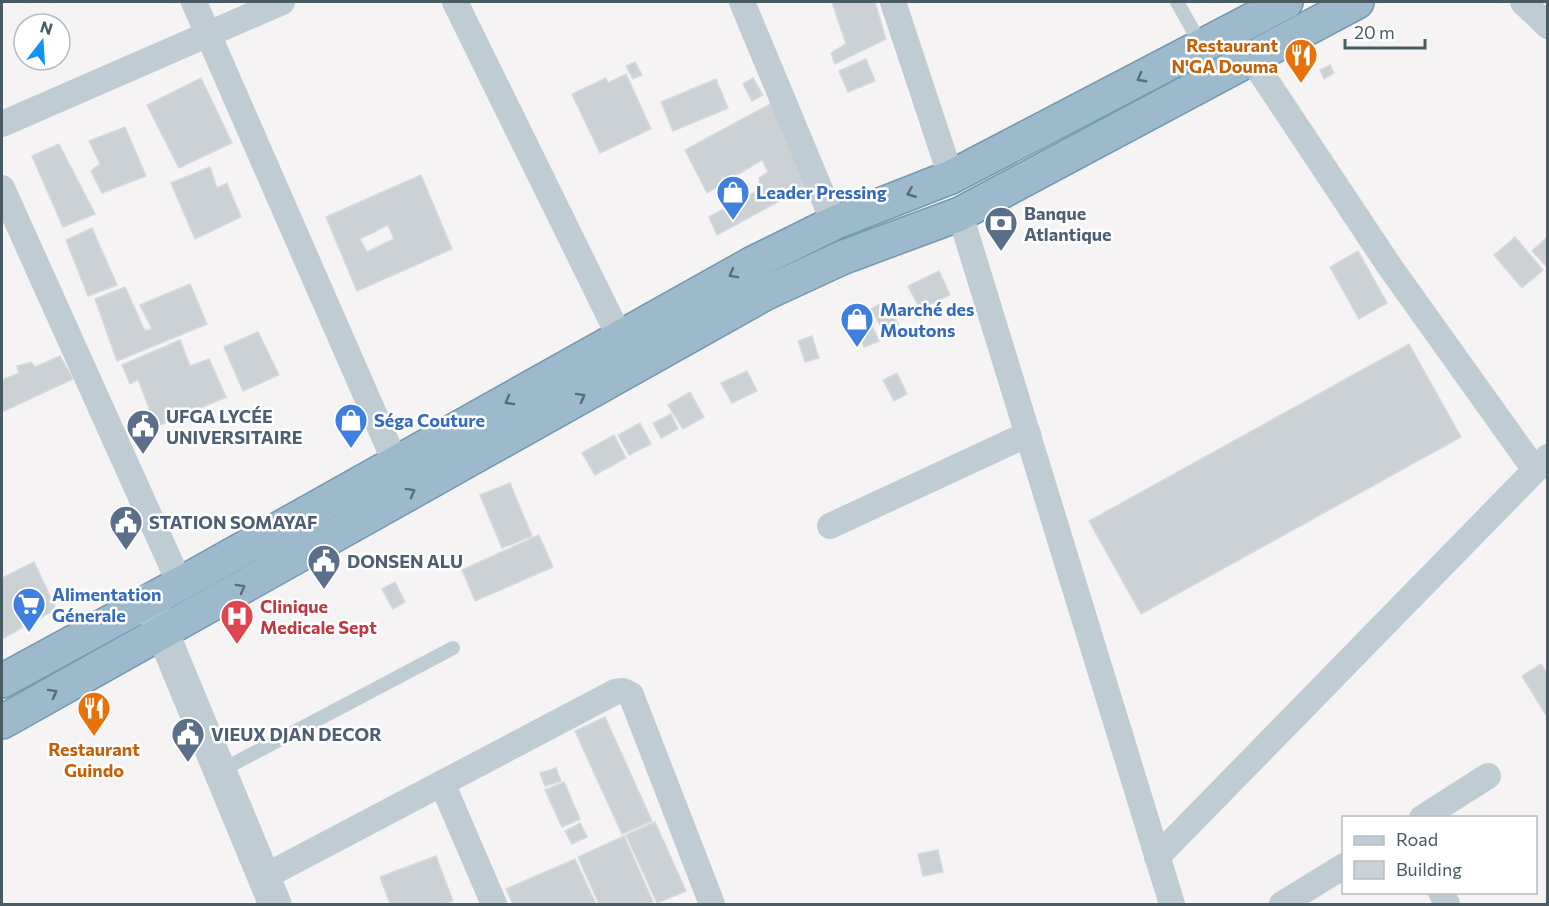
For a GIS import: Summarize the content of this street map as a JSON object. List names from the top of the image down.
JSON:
{
  "places": {
    "restaurant": ["Restaurant N'GA Douma", "Restaurant Guindo"],
    "shop": ["Leader Pressing", "Marché des Moutons", "Séga Couture"],
    "bank": ["Banque Atlantique"],
    "public building": [
      "UFGA LYCÉE UNIVERSITAIRE",
      "STATION SOMAYAF",
      "DONSEN ALU",
      "VIEUX DJAN DECOR"
    ],
    "supermarket": ["Alimentation Génerale"],
    "hospital": ["Clinique Medicale Sept"]
  },
  "legend": ["Road", "Building"],
  "scale_bar": "20 m",
  "north": "top"
}
